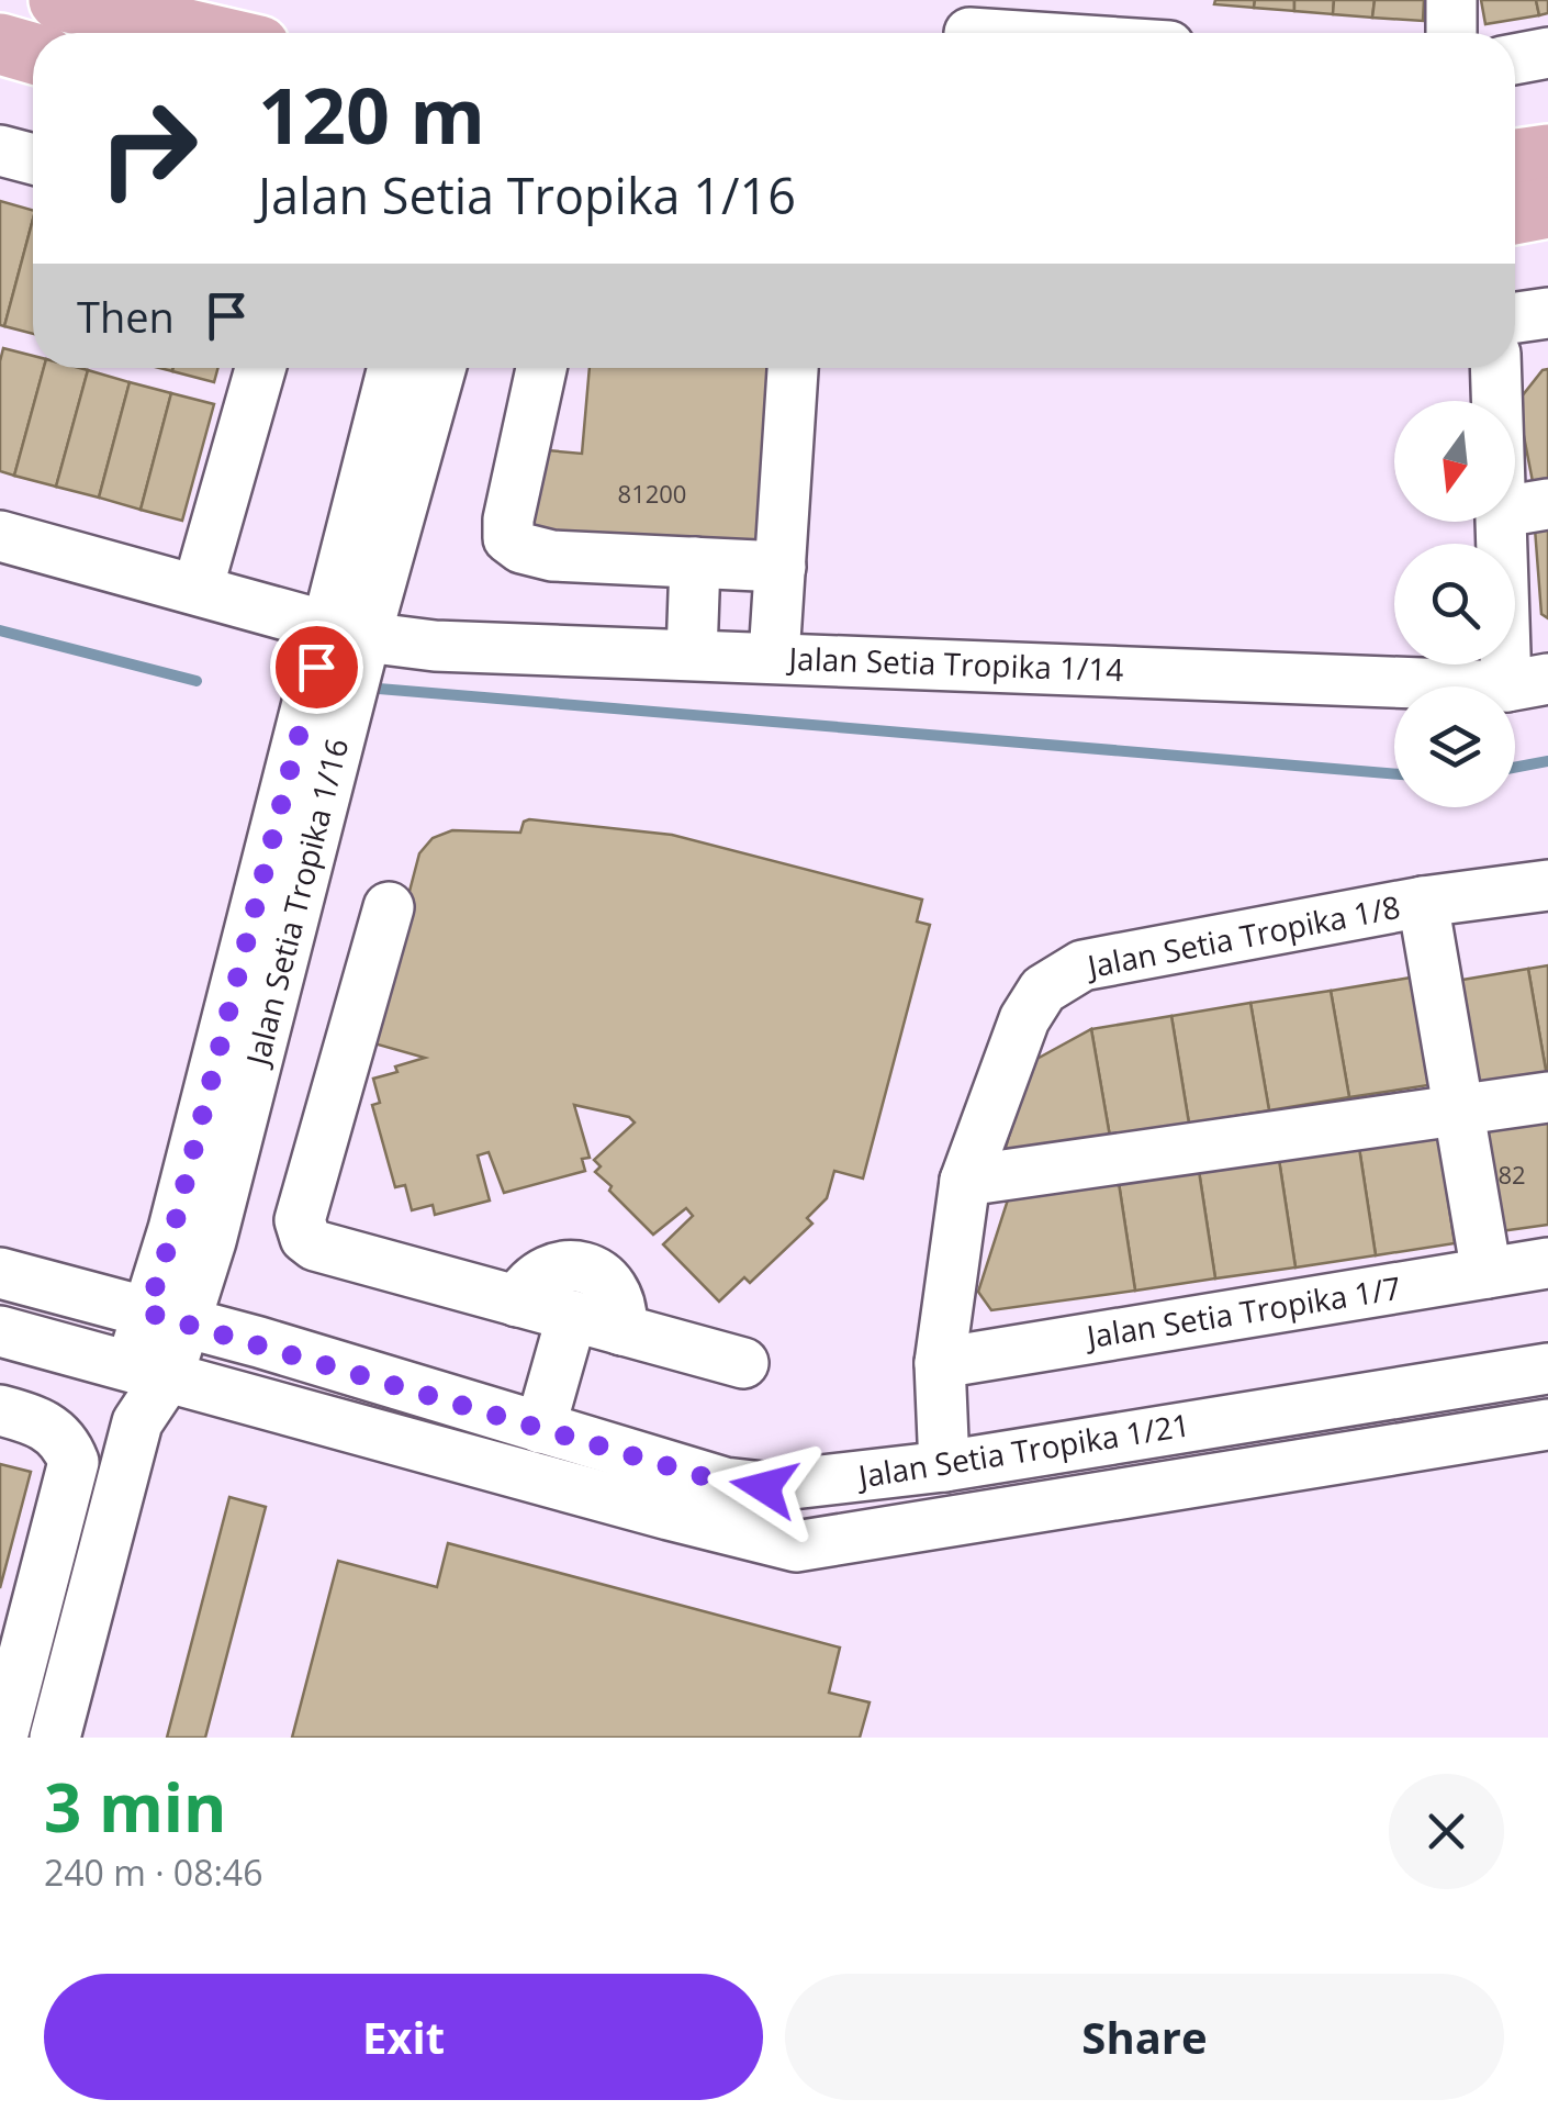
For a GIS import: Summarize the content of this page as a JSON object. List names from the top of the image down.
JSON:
{
  "streets": {
    "street": [
      "Jalan Setia Tropika 1/14",
      "Jalan Setia Tropika 1/16",
      "Jalan Setia Tropika 1/8",
      "Jalan Setia Tropika 1/7",
      "Jalan Setia Tropika 1/21"
    ]
  },
  "crossings": [
    ["Jalan Setia Tropika 1/14", "Jalan Setia Tropika 1/16"],
    ["Jalan Setia Tropika 1/16", "Jalan Setia Tropika 1/21"],
    ["Jalan Setia Tropika 1/8", "Jalan Setia Tropika 1/7"],
    ["Jalan Setia Tropika 1/8", "Jalan Setia Tropika 1/21"]
  ],
  "house_numbers": ["81200", "82"],
  "north": "bottom",
  "page": {
    "turn": ["120 m", "Jalan Setia Tropika 1/16"],
    "then": "Then",
    "heading": ["3 min", "240 m · 08:46"],
    "buttons": ["Exit", "Share"]
  }
}
